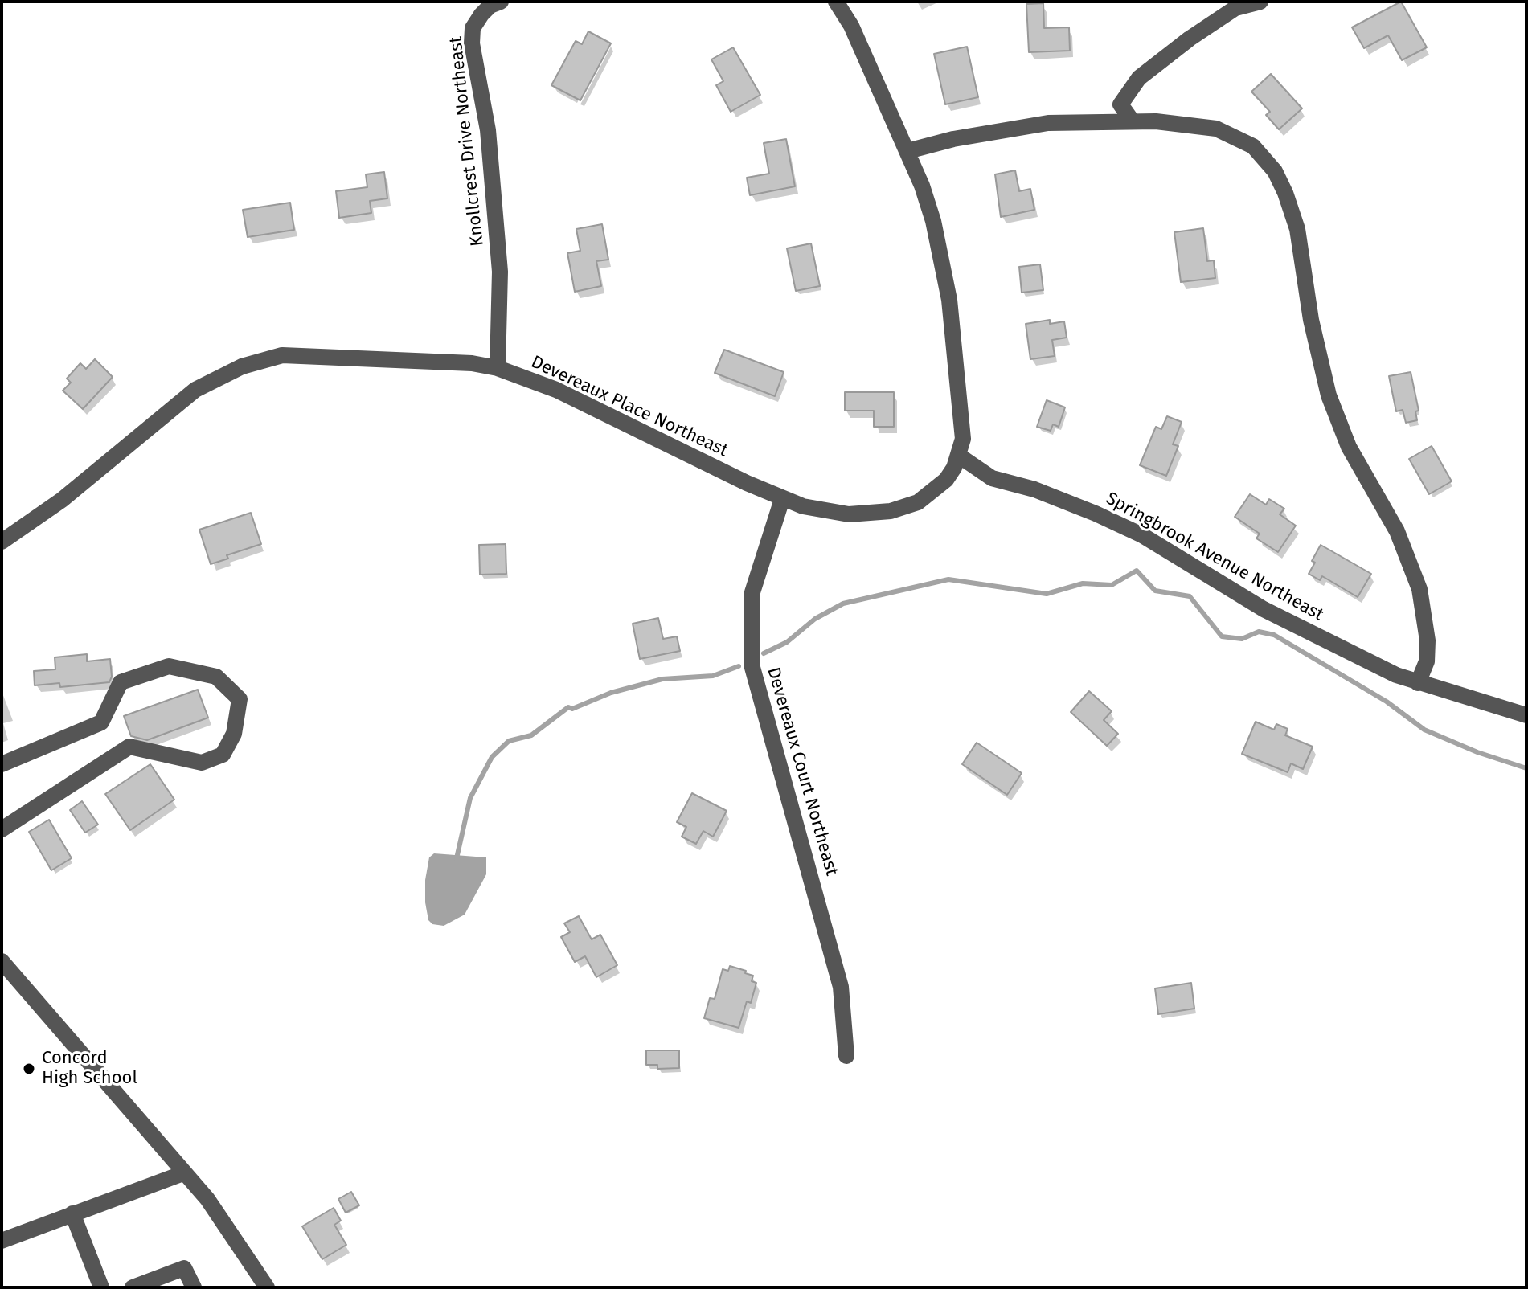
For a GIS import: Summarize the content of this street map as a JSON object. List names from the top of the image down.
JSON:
{
  "streets": {
    "street": [
      "Knollcrest Drive Northeast",
      "Devereaux Place Northeast",
      "Springbrook Avenue Northeast",
      "Devereaux Court Northeast"
    ]
  },
  "crossings": [
    ["Knollcrest Drive Northeast", "Devereaux Place Northeast"],
    ["Devereaux Place Northeast", "Springbrook Avenue Northeast"],
    ["Devereaux Place Northeast", "Devereaux Court Northeast"]
  ],
  "places": ["Concord High School"]
}
